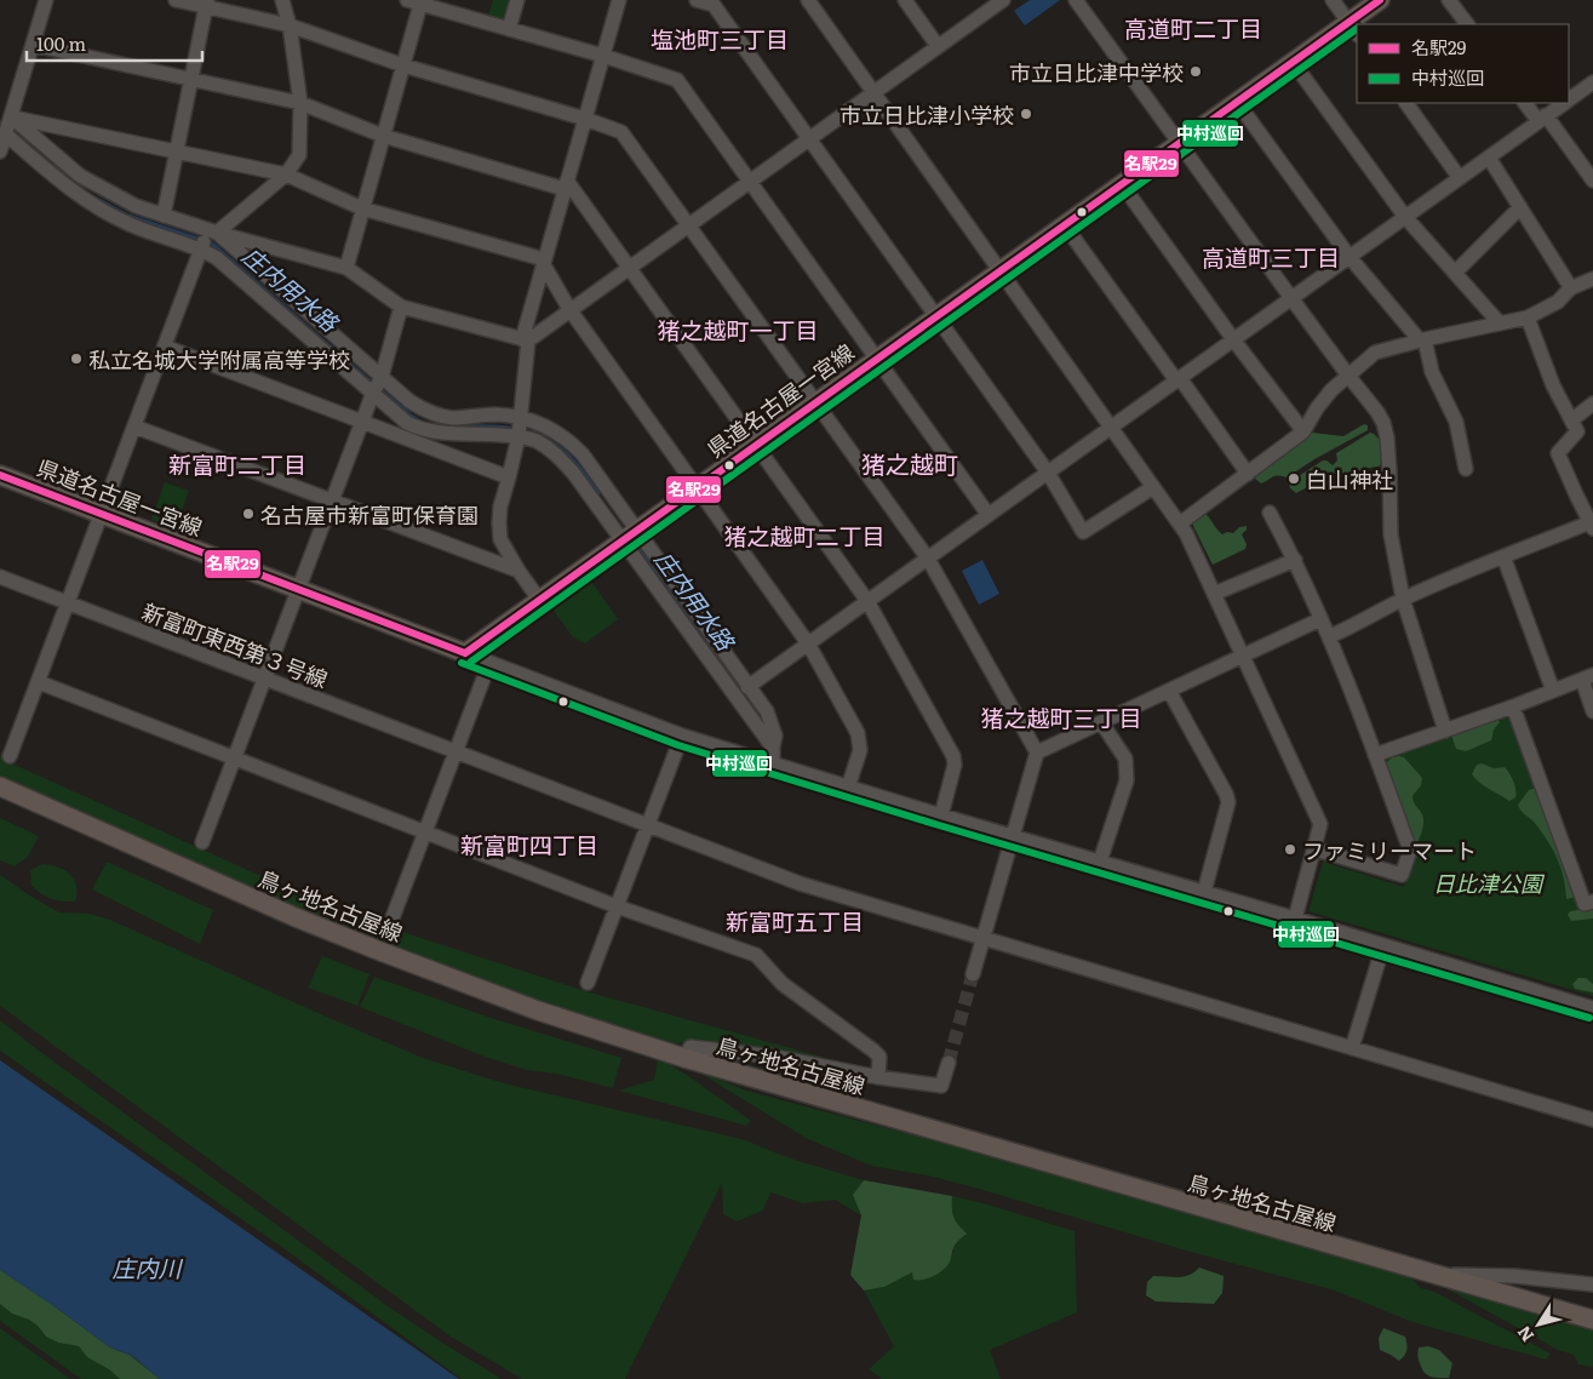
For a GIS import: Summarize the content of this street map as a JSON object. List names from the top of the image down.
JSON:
{
  "streets": {
    "main road": ["県道名古屋一宮線", "鳥ヶ地名古屋線"],
    "street": ["新富町東西第３号線"]
  },
  "districts": [
    "高道町二丁目",
    "塩池町三丁目",
    "高道町三丁目",
    "猪之越町一丁目",
    "猪之越町",
    "新富町二丁目",
    "猪之越町二丁目",
    "猪之越町三丁目",
    "新富町四丁目",
    "新富町五丁目"
  ],
  "water": ["庄内用水路", "庄内川"],
  "parks": ["日比津公園"],
  "places": [
    "市立日比津中学校",
    "市立日比津小学校",
    "私立名城大学附属高等学校",
    "白山神社",
    "名古屋市新富町保育園",
    "ファミリーマート"
  ],
  "lines": ["transit line 名駅29", "transit line 中村巡回"],
  "legend": ["名駅29", "中村巡回"],
  "scale_bar": "100 m",
  "north": "bottom left"
}
